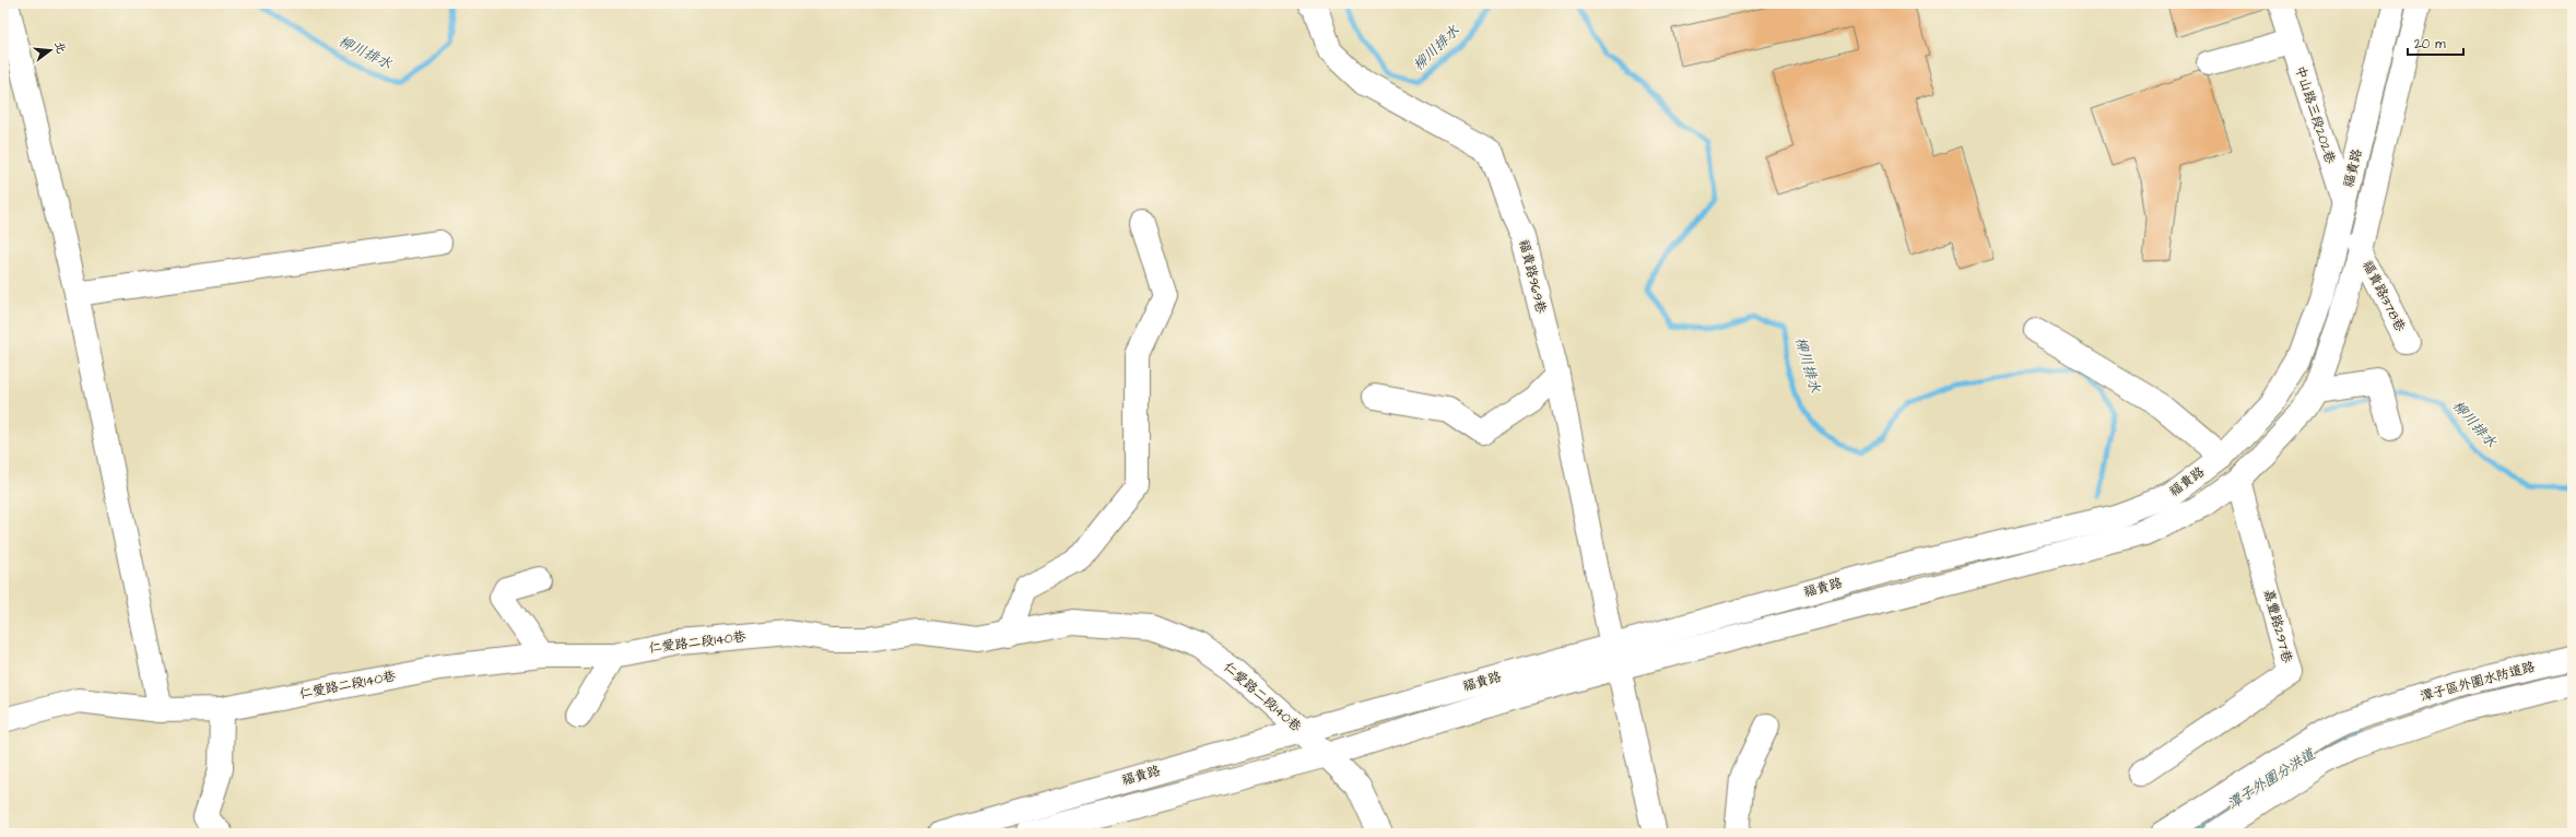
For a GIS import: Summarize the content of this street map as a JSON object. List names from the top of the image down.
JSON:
{
  "streets": {
    "street": [
      "中山路三段202巷",
      "福貴路",
      "福貴路969巷",
      "福貴路1378巷",
      "嘉豐路297巷",
      "仁愛路二段140巷",
      "潭子區外圍水防道路"
    ]
  },
  "crossings": [
    ["中山路三段202巷", "福貴路"],
    ["中山路三段202巷", "福貴路1378巷"],
    ["福貴路", "福貴路969巷"],
    ["福貴路", "福貴路1378巷"],
    ["福貴路", "嘉豐路297巷"],
    ["福貴路", "仁愛路二段140巷"]
  ],
  "water": ["柳川排水", "潭子外圍分洪道"],
  "scale_bar": "20 m",
  "north": "right"
}
